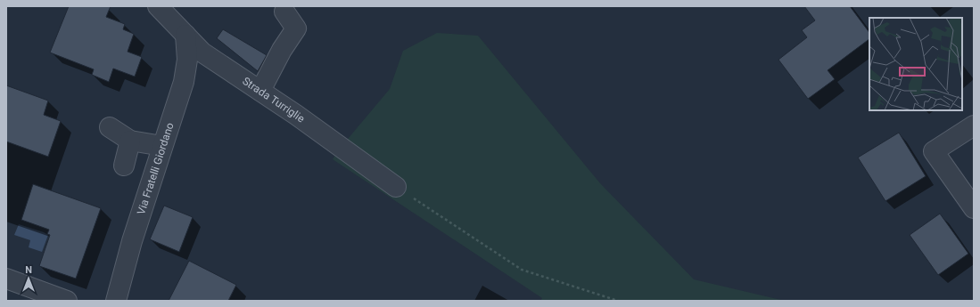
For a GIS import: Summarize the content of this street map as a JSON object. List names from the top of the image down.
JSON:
{
  "streets": {
    "street": ["Strada Turriglie", "Via Fratelli Giordano"]
  },
  "crossings": [
    ["Strada Turriglie", "Via Fratelli Giordano"]
  ],
  "north": "top"
}
